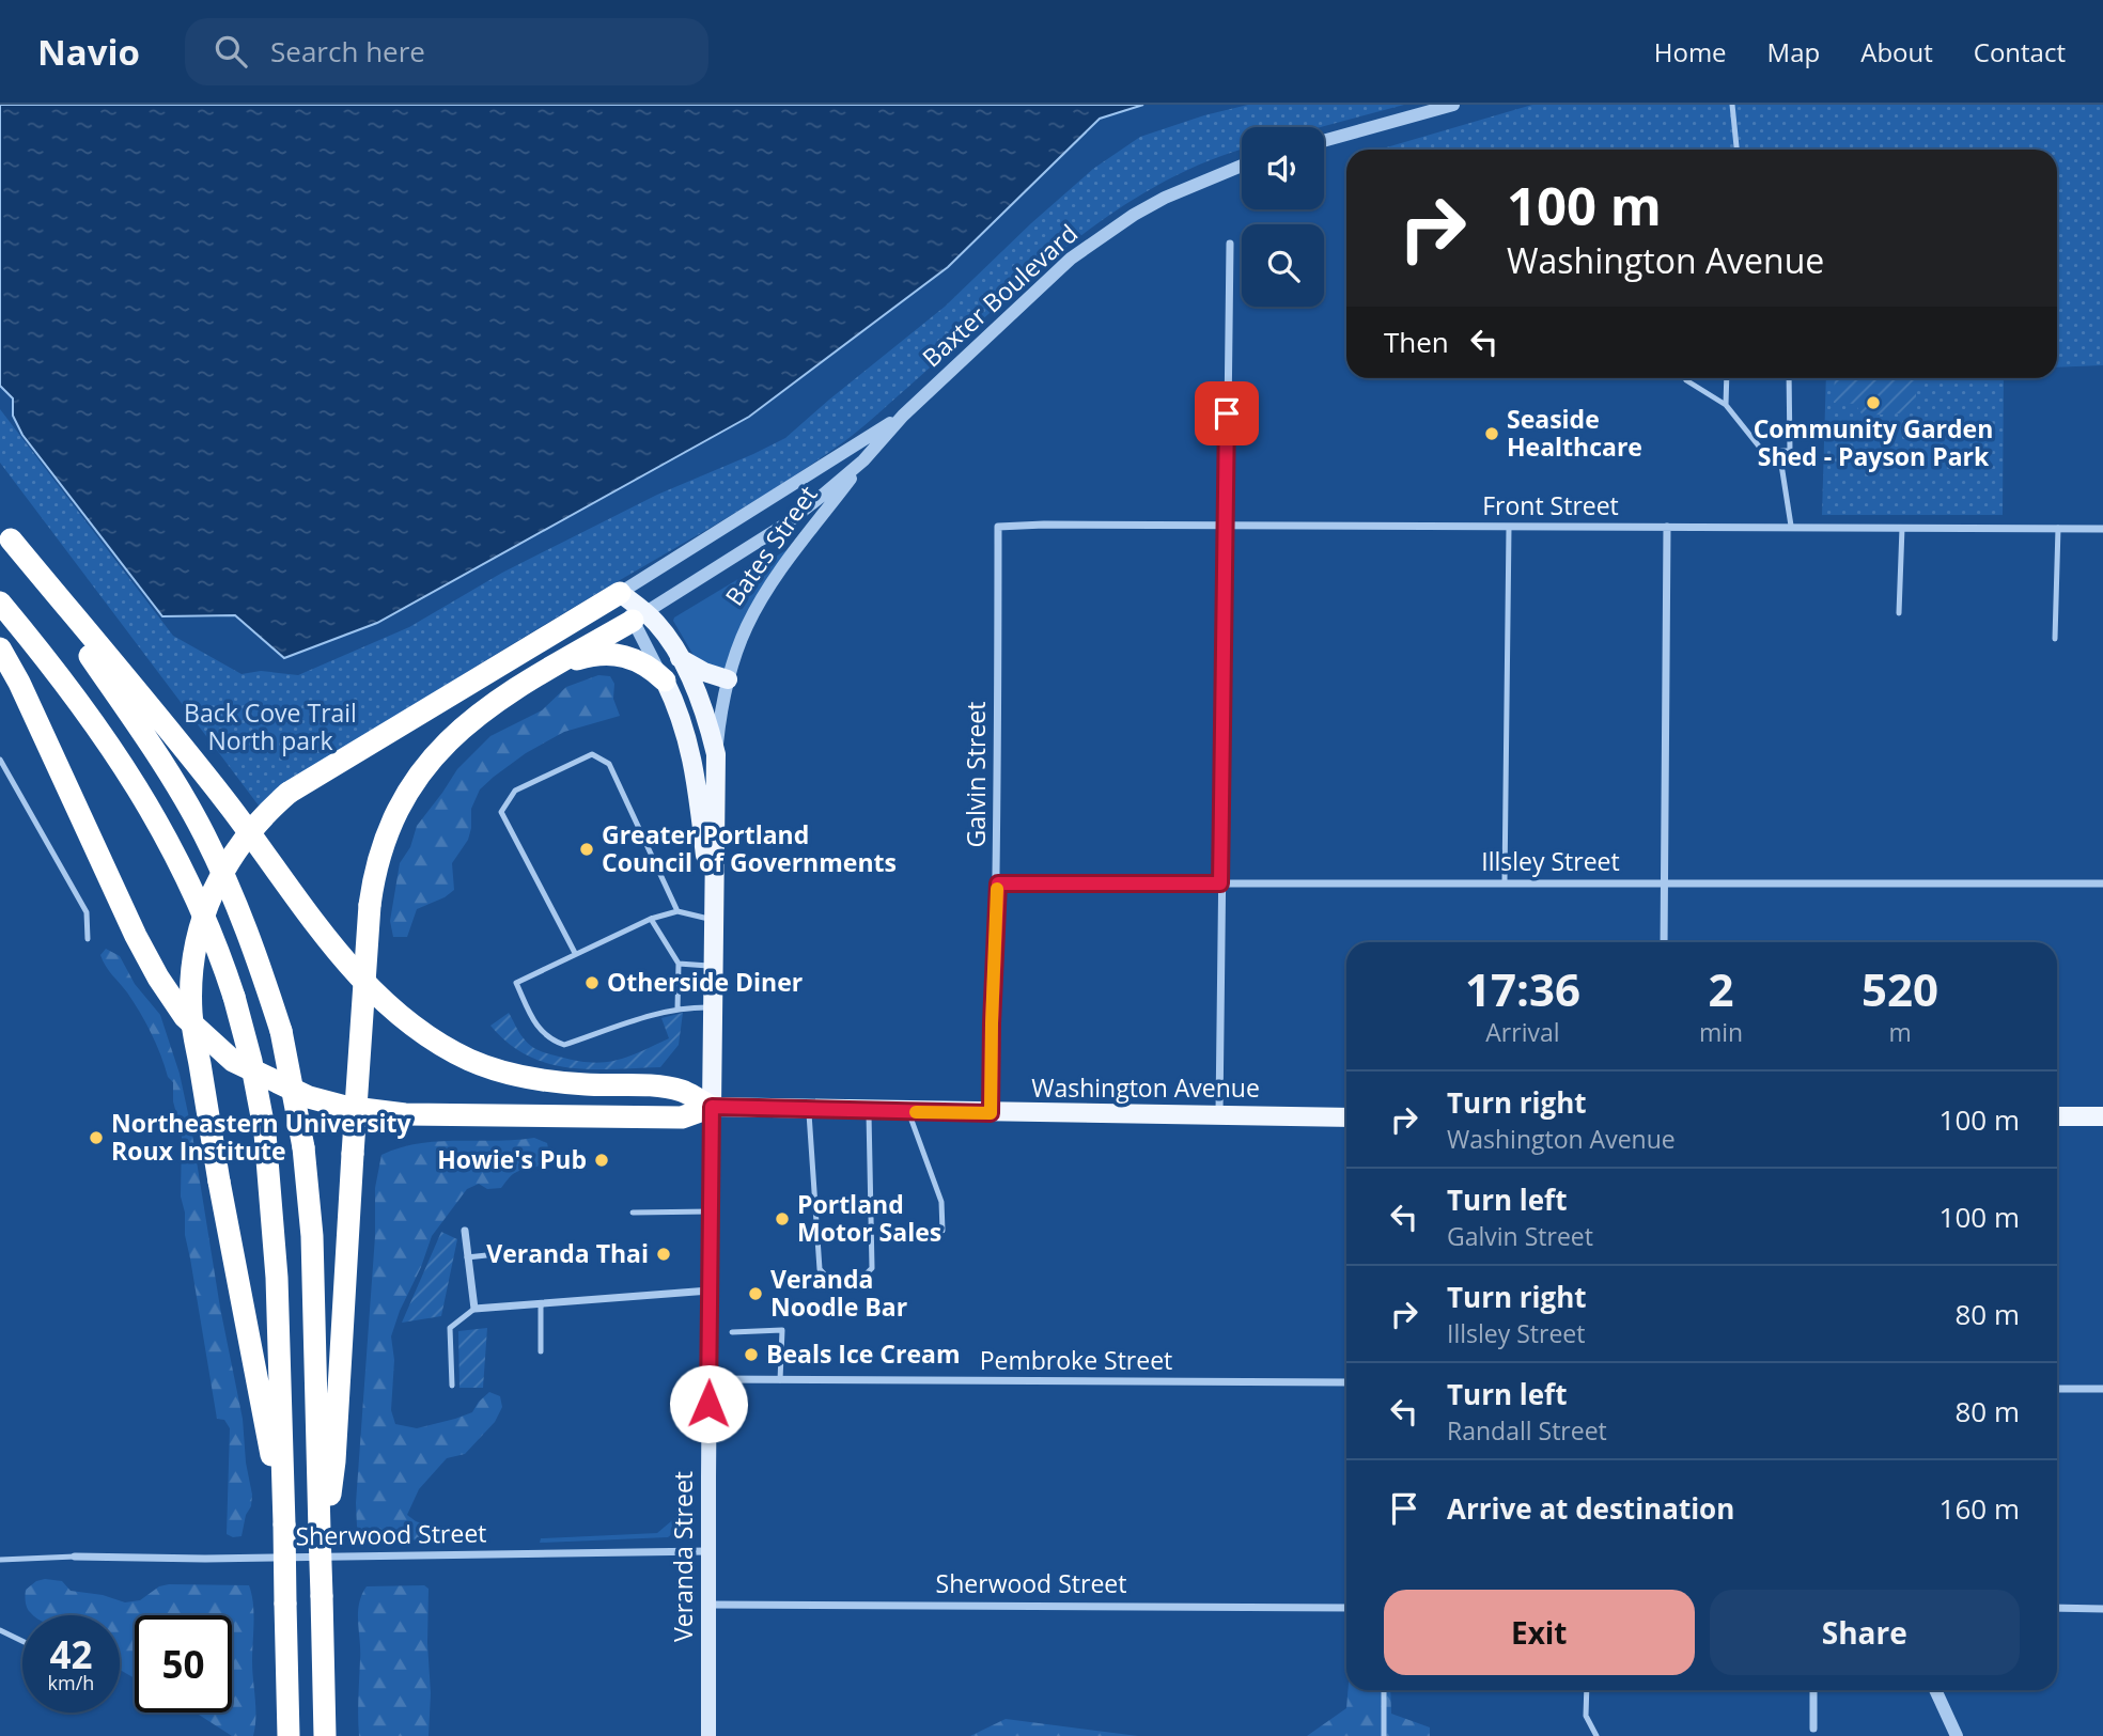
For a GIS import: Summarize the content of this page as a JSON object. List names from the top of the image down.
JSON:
{
  "streets": {
    "main road": ["Bates Street", "Washington Avenue", "Veranda Street"],
    "street": [
      "Baxter Boulevard",
      "Front Street",
      "Galvin Street",
      "Illsley Street",
      "Pembroke Street",
      "Sherwood Street"
    ]
  },
  "crossings": [
    ["Baxter Boulevard", "Bates Street"],
    ["Front Street", "Galvin Street"],
    ["Bates Street", "Washington Avenue"],
    ["Bates Street", "Veranda Street"],
    ["Galvin Street", "Illsley Street"],
    ["Galvin Street", "Washington Avenue"],
    ["Washington Avenue", "Veranda Street"],
    ["Pembroke Street", "Veranda Street"],
    ["Sherwood Street", "Veranda Street"]
  ],
  "parks": ["Back Cove Trail North park"],
  "places": [
    "Community Garden Shed - Payson Park",
    "Seaside Healthcare",
    "Greater Portland Council of Governments",
    "Otherside Diner",
    "Northeastern University Roux Institute",
    "Howie's Pub",
    "Portland Motor Sales",
    "Veranda Thai",
    "Veranda Noodle Bar",
    "Beals Ice Cream"
  ],
  "page": {
    "header": "Navio",
    "search": "Search here",
    "nav": [
      "Home",
      "Map",
      "About",
      "Contact"
    ],
    "turn": ["100 m", "Washington Avenue"],
    "then": "Then",
    "eta": [
      "17:36",
      "Arrival",
      "2",
      "min",
      "520",
      "m"
    ],
    "list": [
      {
        "name": "Turn right",
        "note": "Washington Avenue",
        "value": "100 m"
      },
      {
        "name": "Turn left",
        "note": "Galvin Street",
        "value": "100 m"
      },
      {
        "name": "Turn right",
        "note": "Illsley Street",
        "value": "80 m"
      },
      {
        "name": "Turn left",
        "note": "Randall Street",
        "value": "80 m"
      },
      {
        "name": "Arrive at destination",
        "value": "160 m"
      }
    ],
    "buttons": ["Exit", "Share"],
    "speed": "42 km/h",
    "limit": "50"
  }
}
